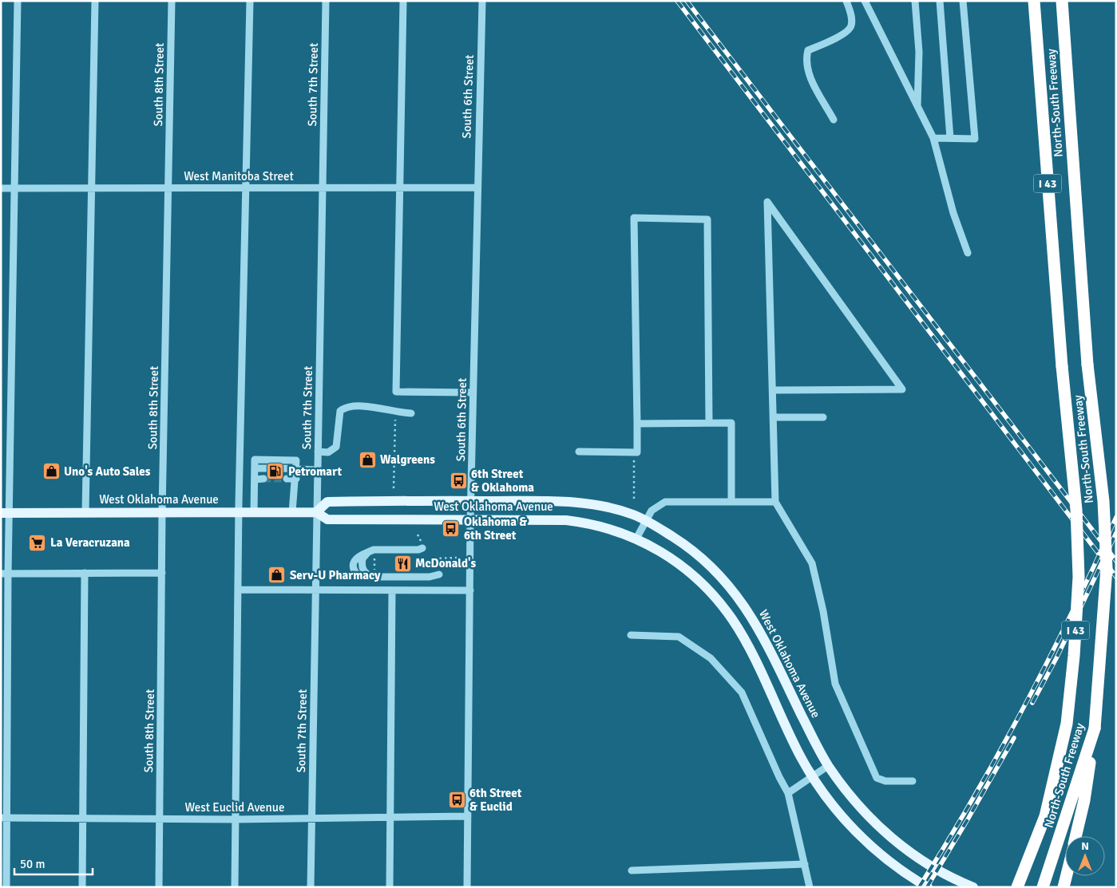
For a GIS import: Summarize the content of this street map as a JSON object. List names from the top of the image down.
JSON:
{
  "streets": {
    "highway": ["North-South Freeway", "I 43"],
    "main road": ["West Oklahoma Avenue"],
    "street": [
      "South 8th Street",
      "South 7th Street",
      "South 6th Street",
      "West Manitoba Street",
      "West Euclid Avenue"
    ]
  },
  "crossings": [
    ["South 8th Street", "West Manitoba Street"],
    ["South 8th Street", "West Oklahoma Avenue"],
    ["South 8th Street", "West Euclid Avenue"],
    ["South 7th Street", "West Manitoba Street"],
    ["South 7th Street", "West Oklahoma Avenue"],
    ["South 7th Street", "West Euclid Avenue"],
    ["South 6th Street", "West Manitoba Street"],
    ["South 6th Street", "West Oklahoma Avenue"],
    ["South 6th Street", "West Euclid Avenue"]
  ],
  "places": {
    "shop": ["Walgreens", "Uno's Auto Sales", "Serv-U Pharmacy"],
    "fuel station": ["Petromart"],
    "bus stop": ["6th Street & Oklahoma", "Oklahoma & 6th Street", "6th Street & Euclid"],
    "supermarket": ["La Veracruzana"],
    "restaurant": ["McDonald's"]
  },
  "scale_bar": "50 m",
  "north": "top"
}
